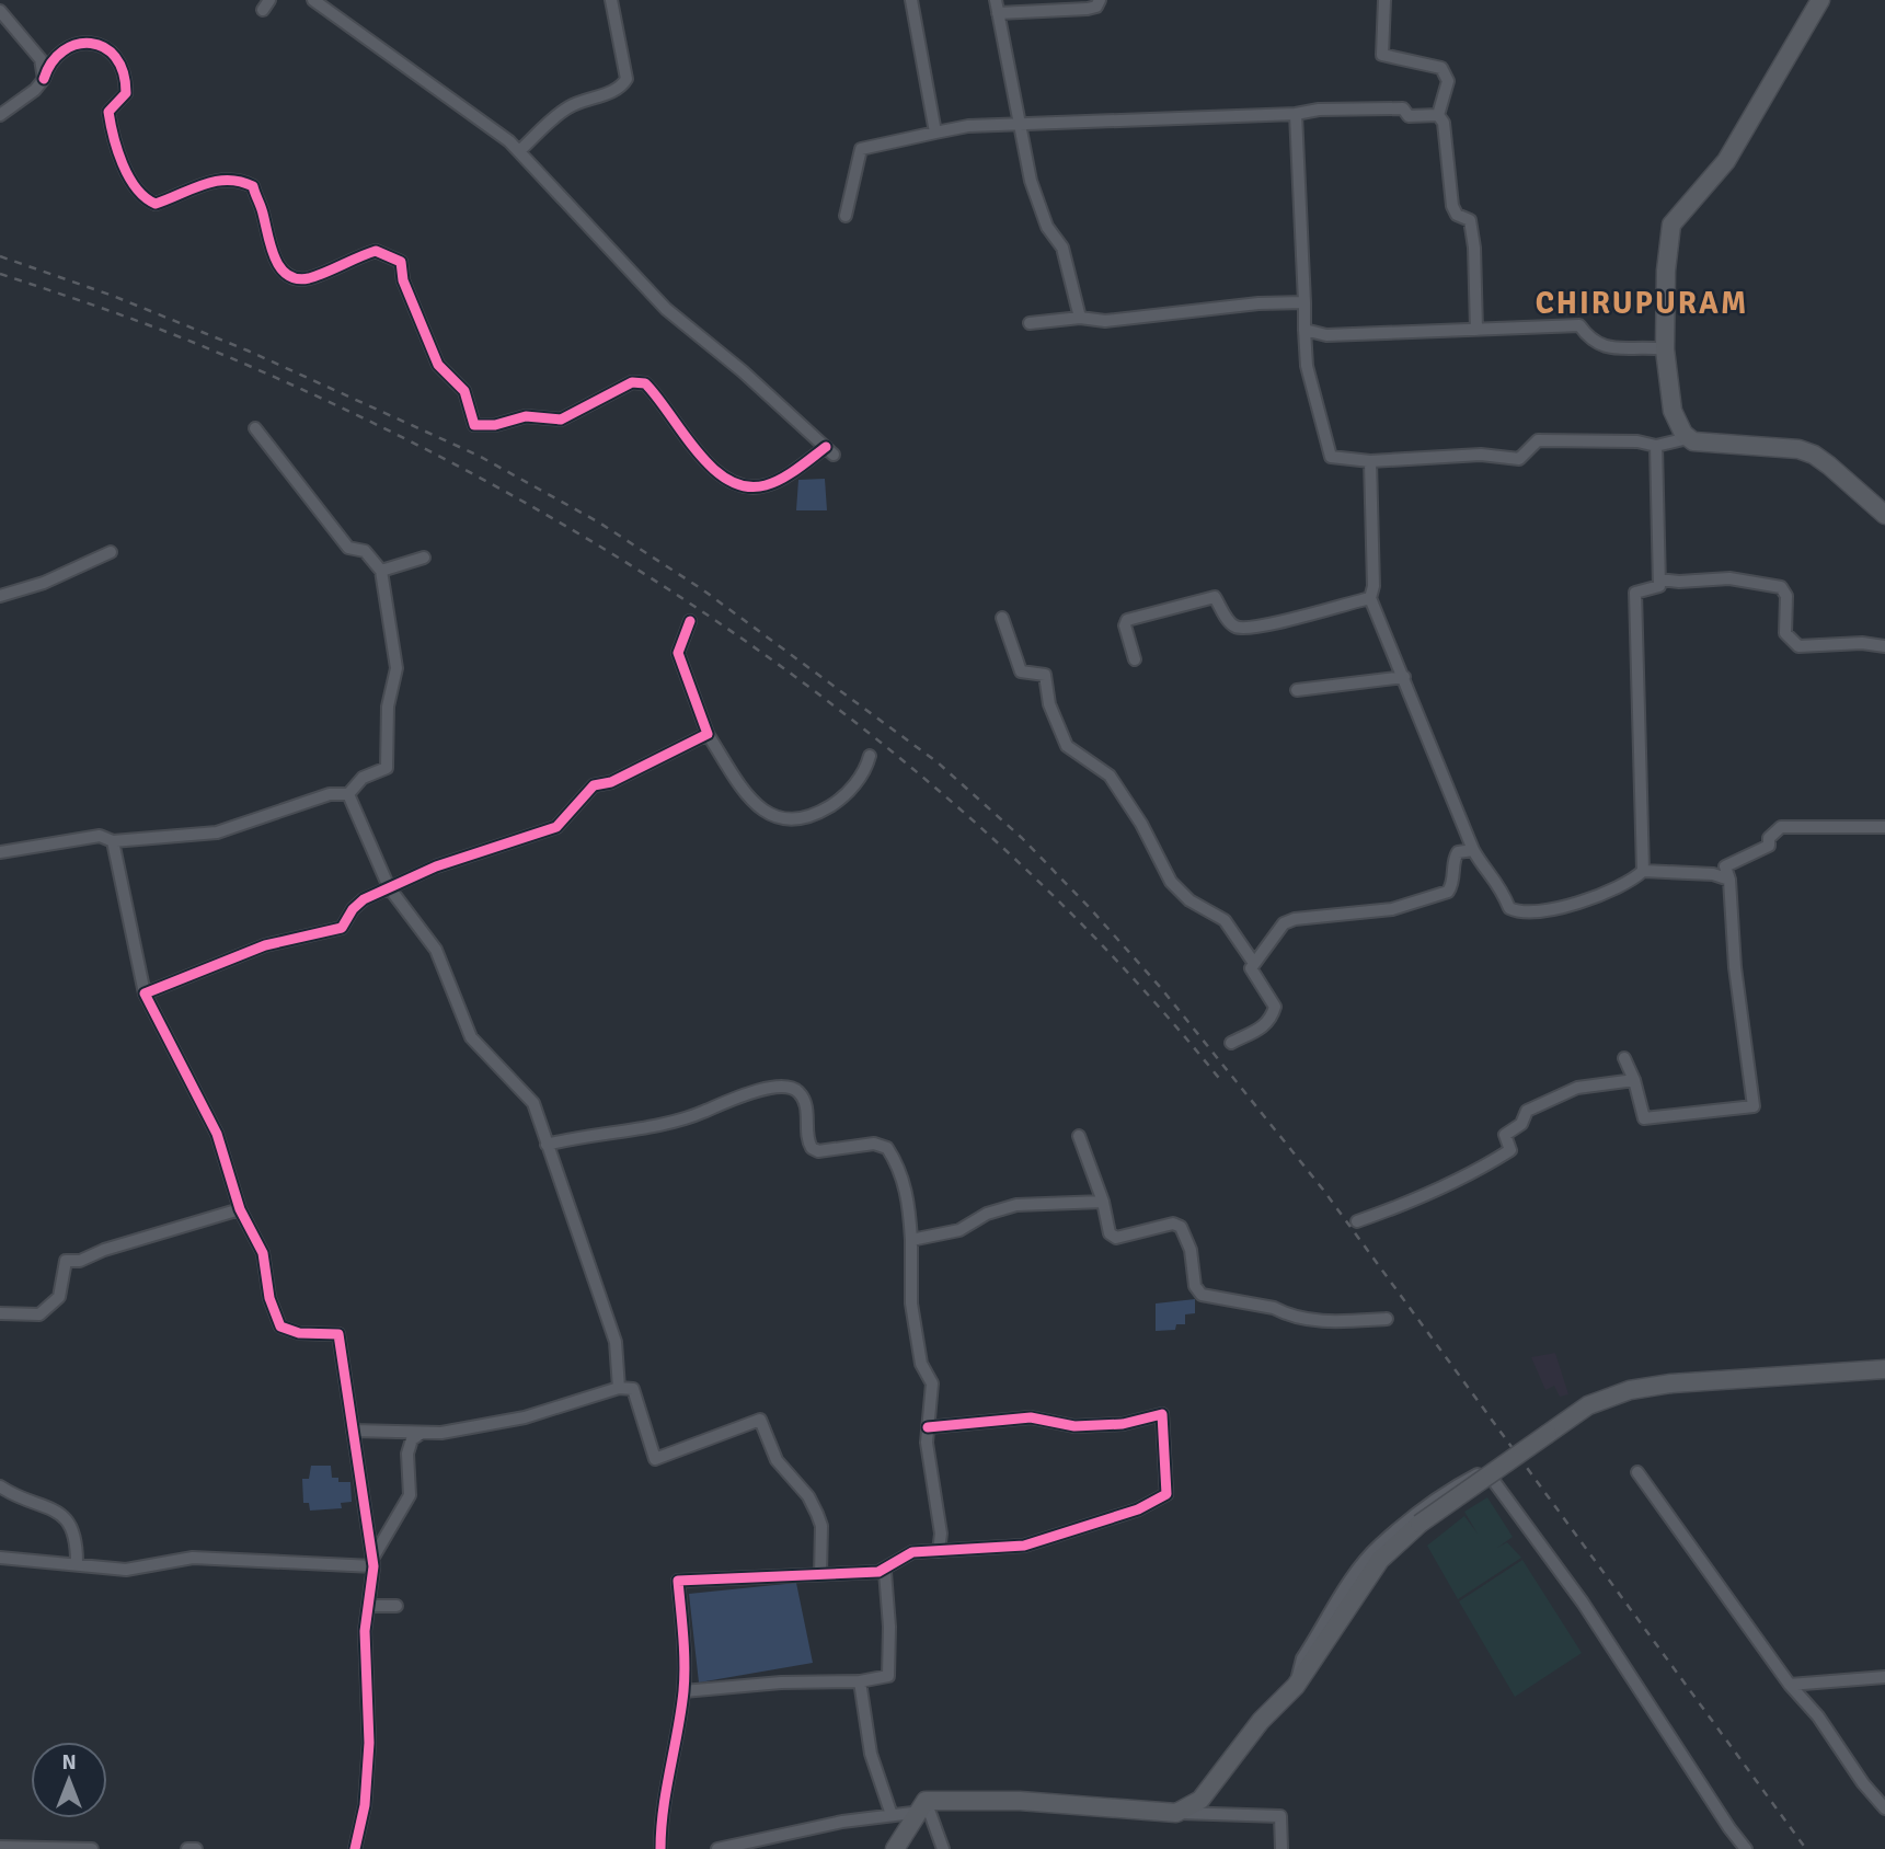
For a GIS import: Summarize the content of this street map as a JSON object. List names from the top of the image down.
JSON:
{
  "districts": ["CHIRUPURAM"],
  "north": "top"
}
